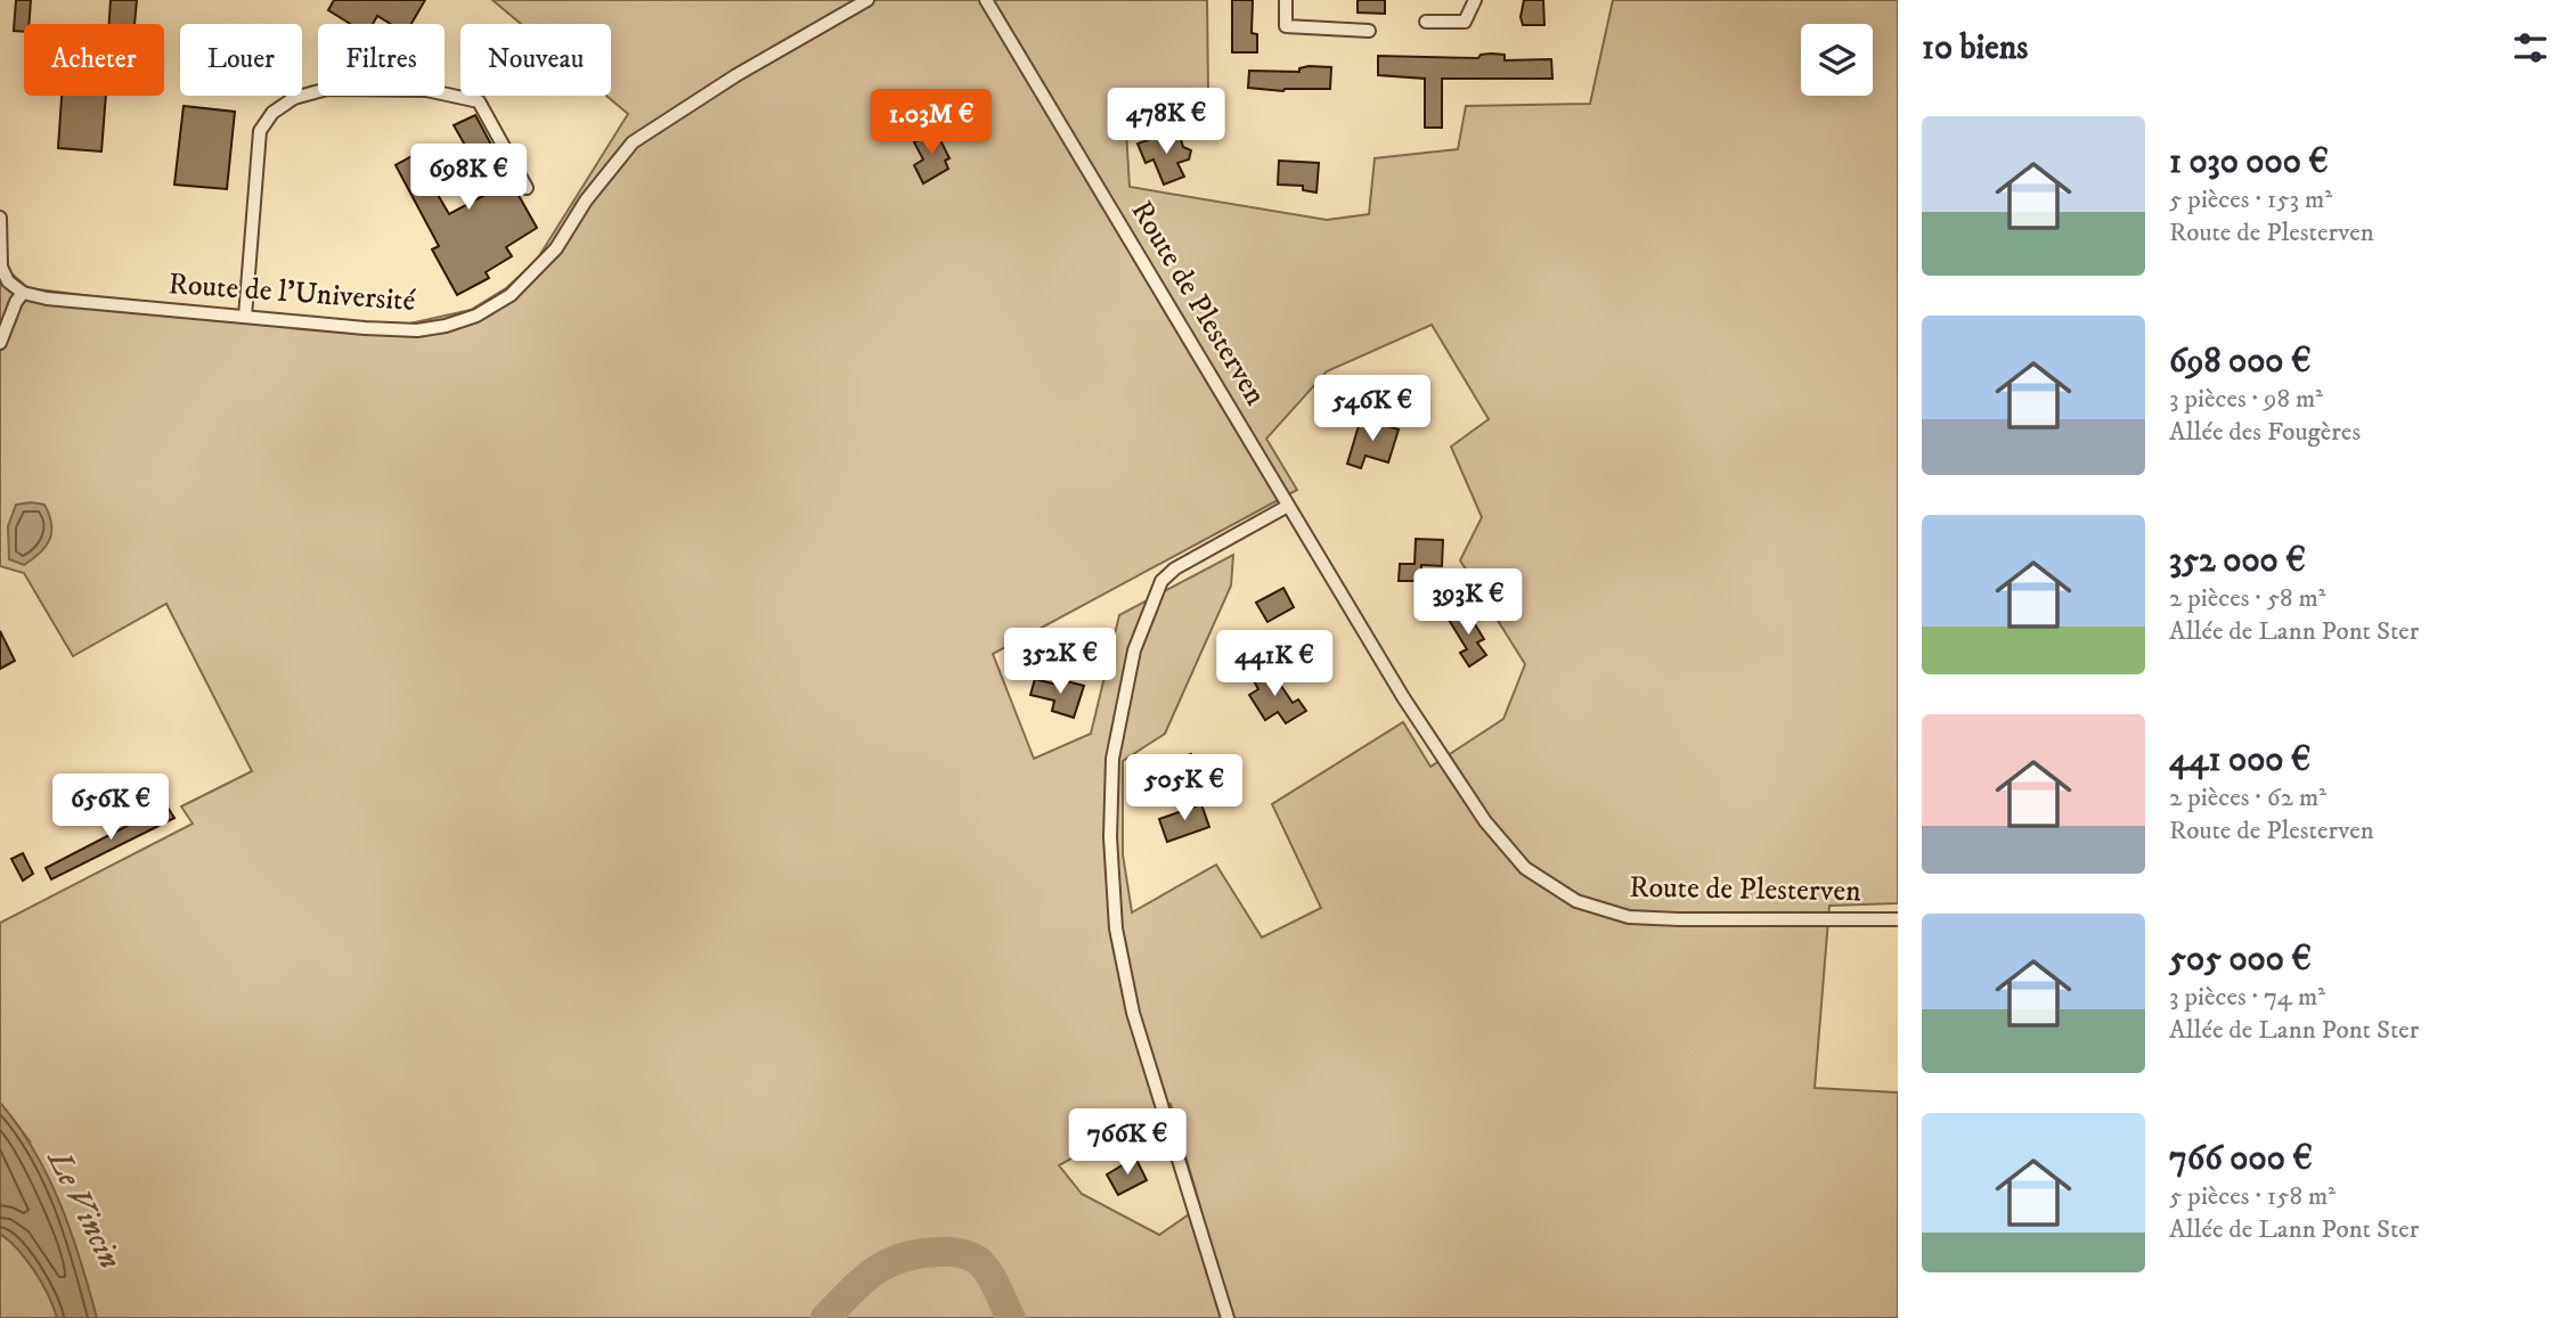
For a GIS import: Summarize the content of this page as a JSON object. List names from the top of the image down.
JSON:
{
  "streets": {
    "street": ["Route de l'Université", "Route de Plesterven"]
  },
  "water": ["Le Vincin"],
  "page": {
    "heading": "10 biens",
    "chip": [
      "Acheter",
      "Louer",
      "Filtres",
      "Nouveau"
    ],
    "price": [
      "478K €",
      "1.03M €",
      "698K €",
      "546K €",
      "393K €",
      "352K €",
      "441K €",
      "505K €",
      "656K €",
      "766K €"
    ],
    "list": [
      {
        "name": "1 030 000 €",
        "note": "5 pièces · 153 m² · Route de Plesterven"
      },
      {
        "name": "698 000 €",
        "note": "3 pièces · 98 m² · Allée des Fougères"
      },
      {
        "name": "352 000 €",
        "note": "2 pièces · 58 m² · Allée de Lann Pont Ster"
      },
      {
        "name": "441 000 €",
        "note": "2 pièces · 62 m² · Route de Plesterven"
      },
      {
        "name": "505 000 €",
        "note": "3 pièces · 74 m² · Allée de Lann Pont Ster"
      },
      {
        "name": "766 000 €",
        "note": "5 pièces · 158 m² · Allée de Lann Pont Ster"
      }
    ]
  }
}
